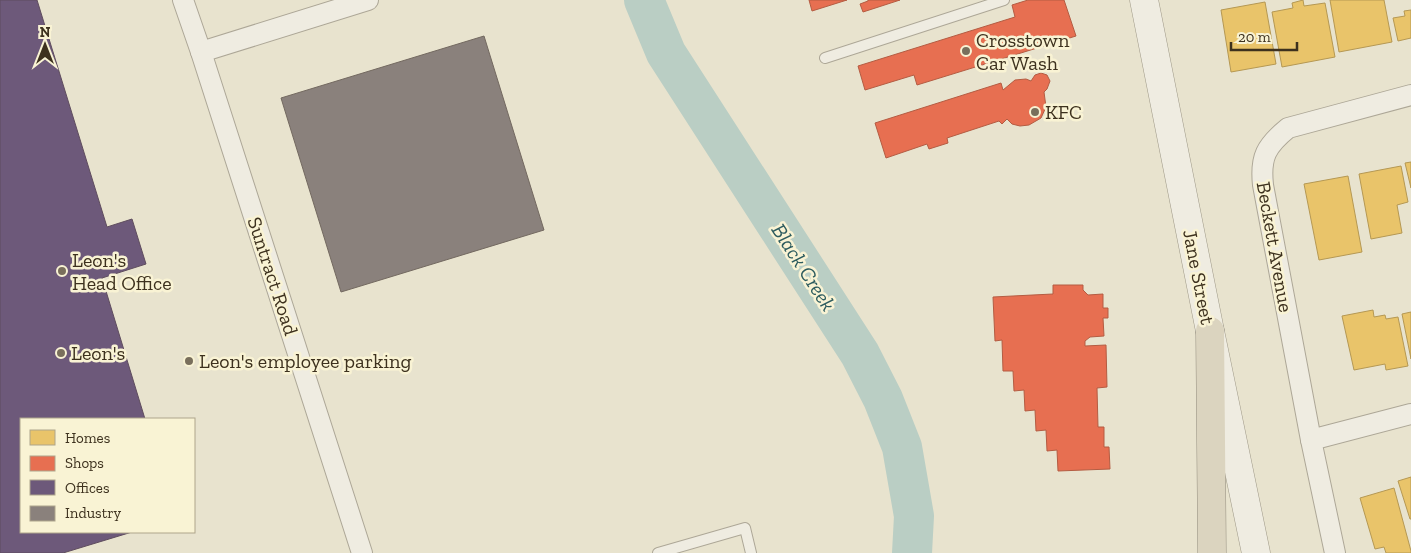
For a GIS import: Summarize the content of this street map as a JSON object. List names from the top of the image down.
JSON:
{
  "streets": {
    "main road": ["Jane Street"],
    "street": ["Beckett Avenue", "Suntract Road"]
  },
  "water": ["Black Creek"],
  "places": [
    "Crosstown Car Wash",
    "KFC",
    "Leon's Head Office",
    "Leon's",
    "Leon's employee parking"
  ],
  "legend": [
    "Homes",
    "Shops",
    "Offices",
    "Industry"
  ],
  "scale_bar": "20 m",
  "north": "top"
}
